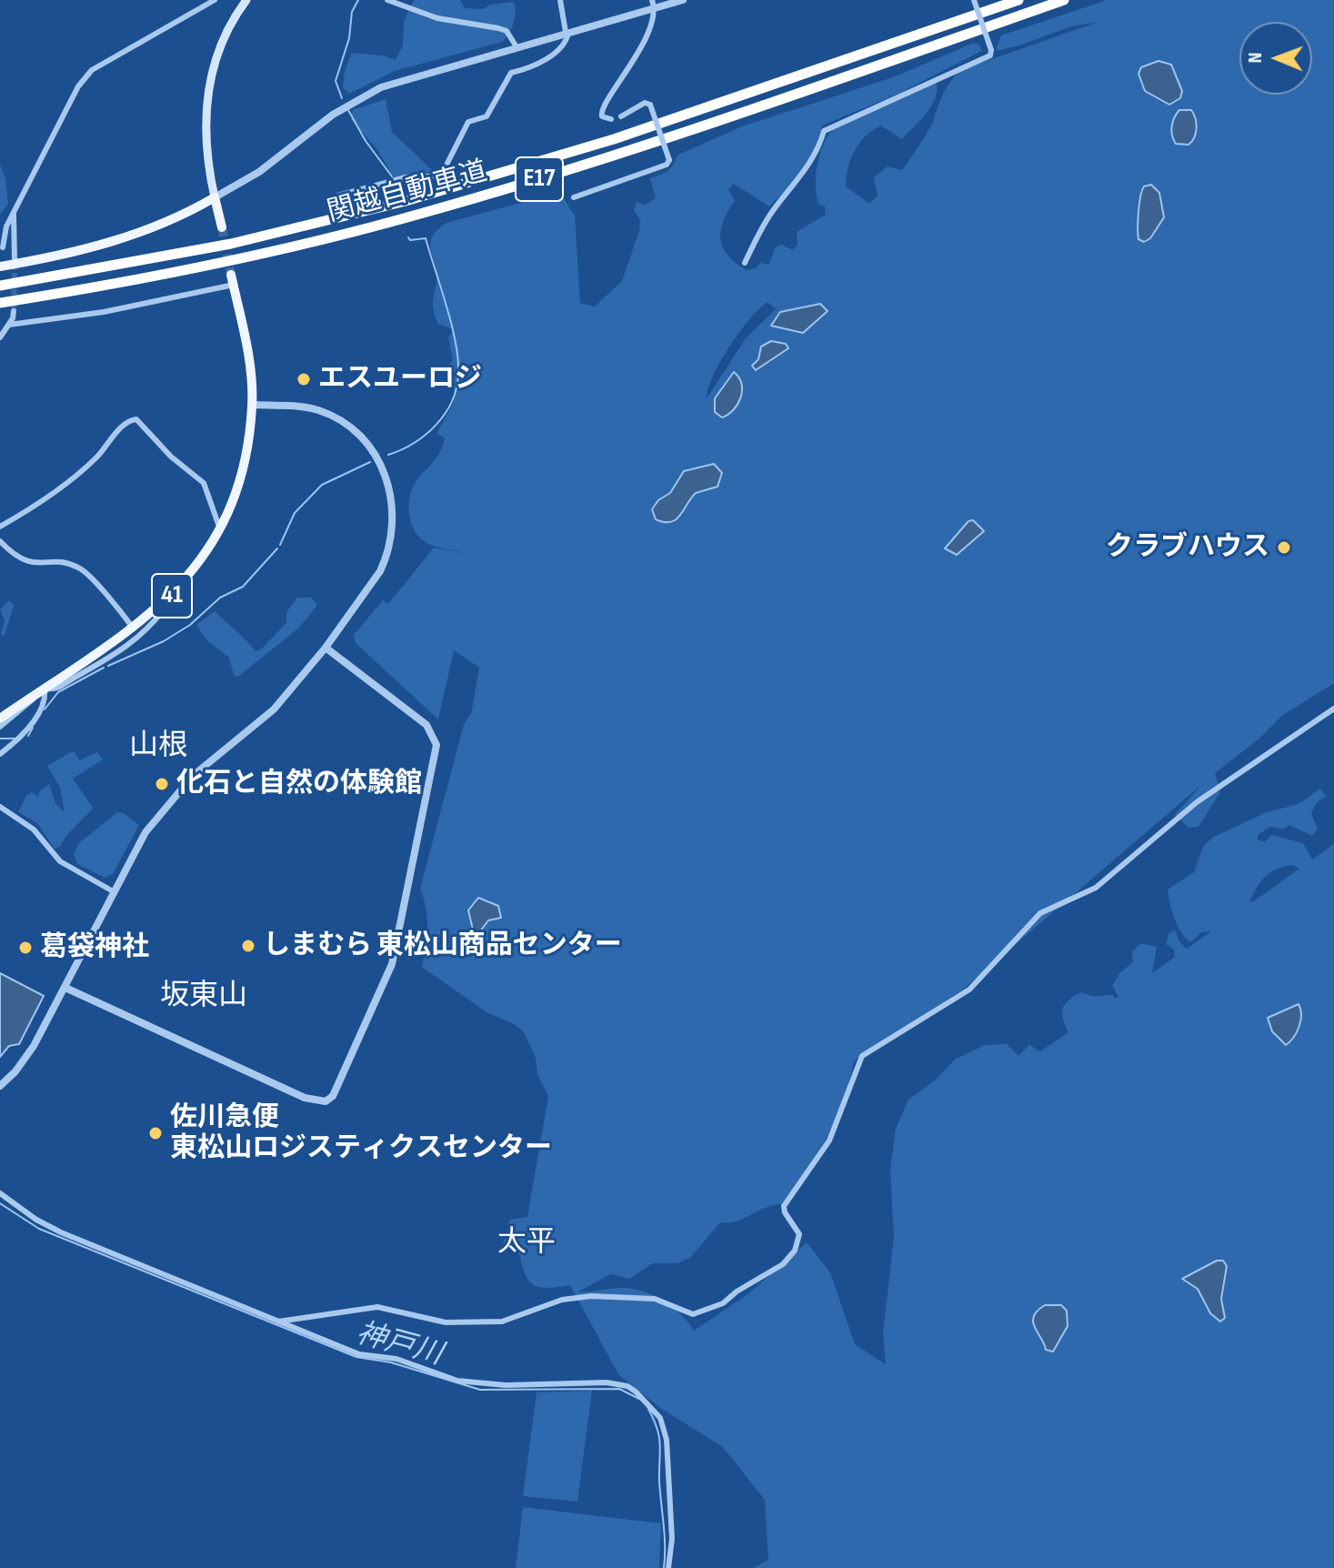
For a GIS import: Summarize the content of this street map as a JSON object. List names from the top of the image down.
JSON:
{
  "streets": {
    "highway": ["E17", "関越自動車道"],
    "main road": ["41"]
  },
  "districts": ["山根", "坂東山", "太平"],
  "water": ["神戸川"],
  "places": [
    "エスユーロジ",
    "クラブハウス",
    "化石と自然の体験館",
    "しまむら 東松山商品センター",
    "葛袋神社",
    "佐川急便 東松山ロジスティクスセンター"
  ],
  "north": "left"
}
